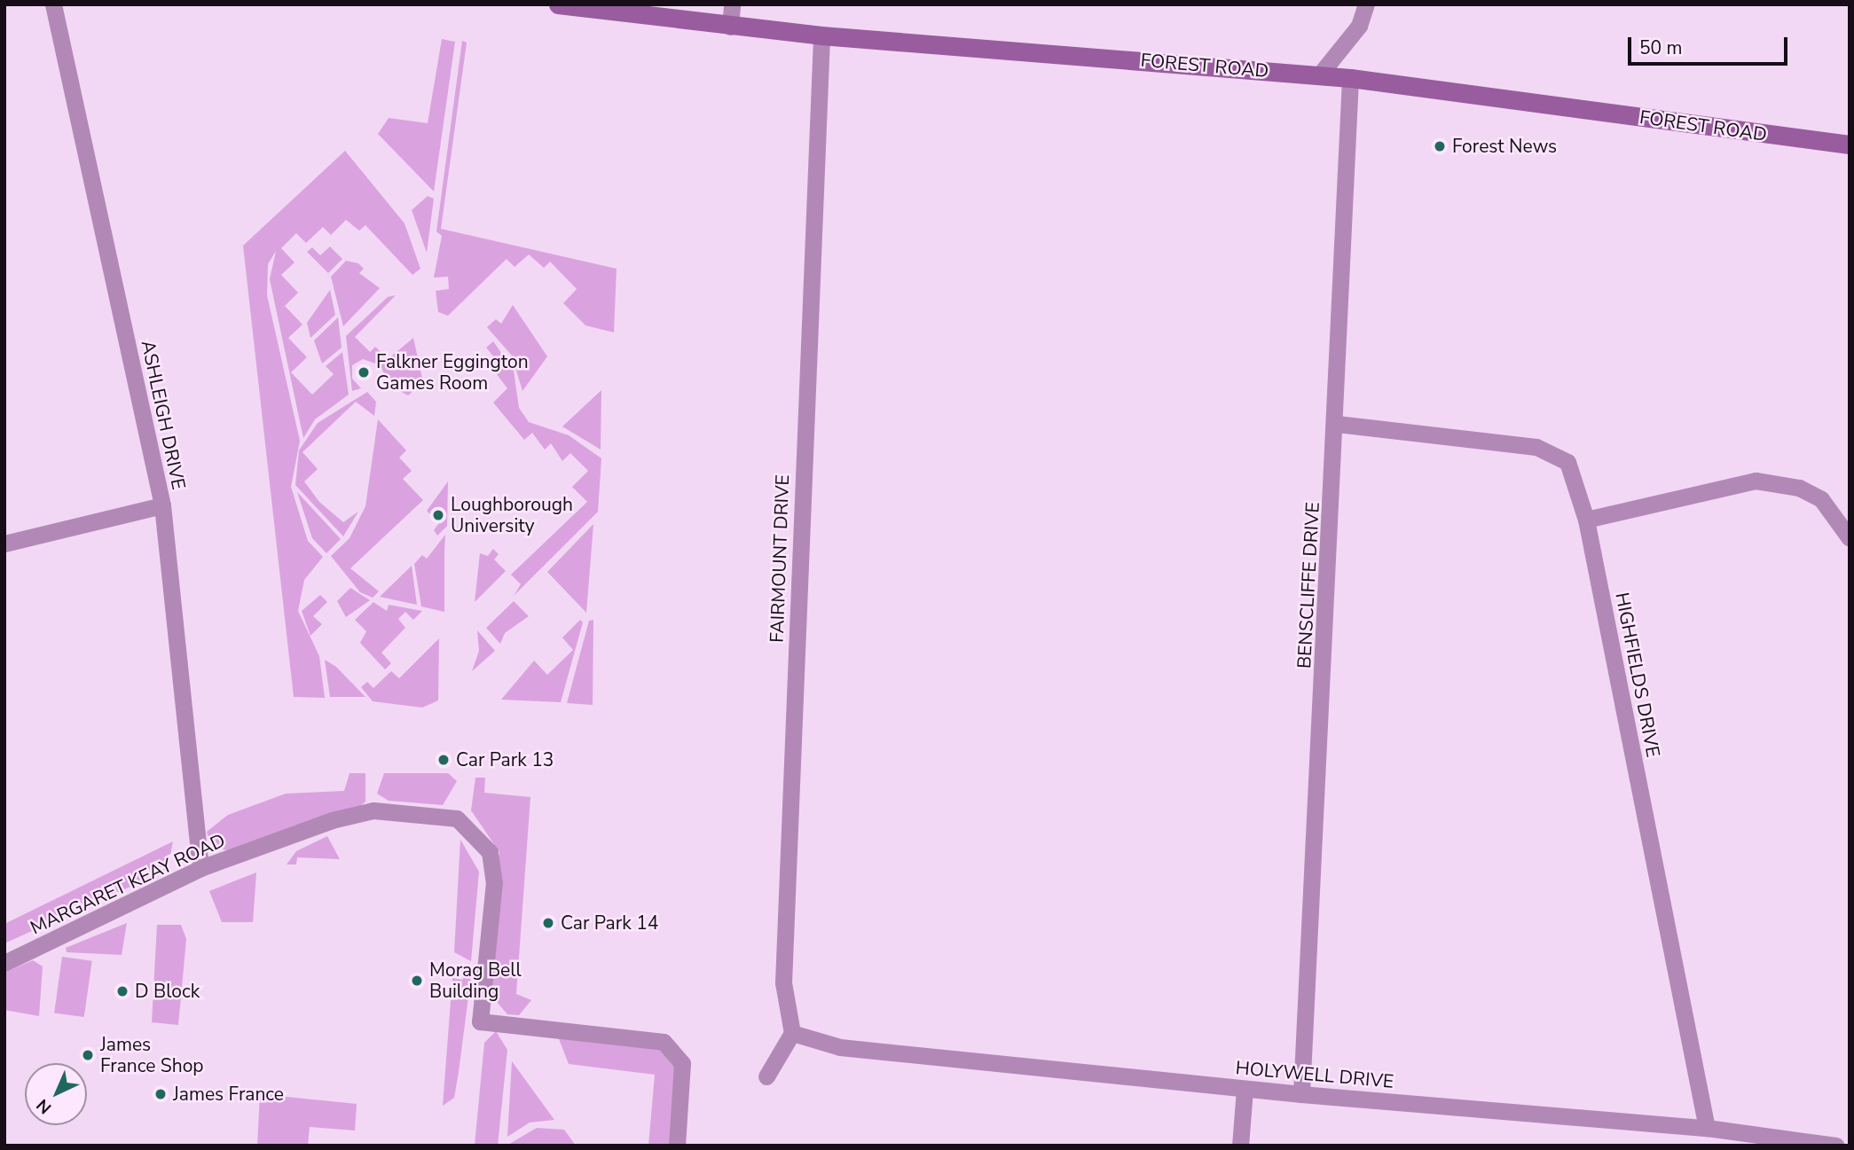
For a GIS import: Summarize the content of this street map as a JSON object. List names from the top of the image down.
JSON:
{
  "streets": {
    "street": [
      "FOREST ROAD",
      "ASHLEIGH DRIVE",
      "FAIRMOUNT DRIVE",
      "BENSCLIFFE DRIVE",
      "HIGHFIELDS DRIVE",
      "MARGARET KEAY ROAD",
      "HOLYWELL DRIVE"
    ]
  },
  "crossings": [
    ["FOREST ROAD", "FAIRMOUNT DRIVE"],
    ["FOREST ROAD", "BENSCLIFFE DRIVE"],
    ["ASHLEIGH DRIVE", "MARGARET KEAY ROAD"],
    ["FAIRMOUNT DRIVE", "HOLYWELL DRIVE"],
    ["BENSCLIFFE DRIVE", "HIGHFIELDS DRIVE"],
    ["BENSCLIFFE DRIVE", "HOLYWELL DRIVE"],
    ["HIGHFIELDS DRIVE", "HOLYWELL DRIVE"]
  ],
  "places": [
    "Forest News",
    "Falkner Eggington Games Room",
    "Loughborough University",
    "Car Park 13",
    "Car Park 14",
    "Morag Bell Building",
    "D Block",
    "James France Shop",
    "James France"
  ],
  "scale_bar": "50 m",
  "north": "bottom left"
}
